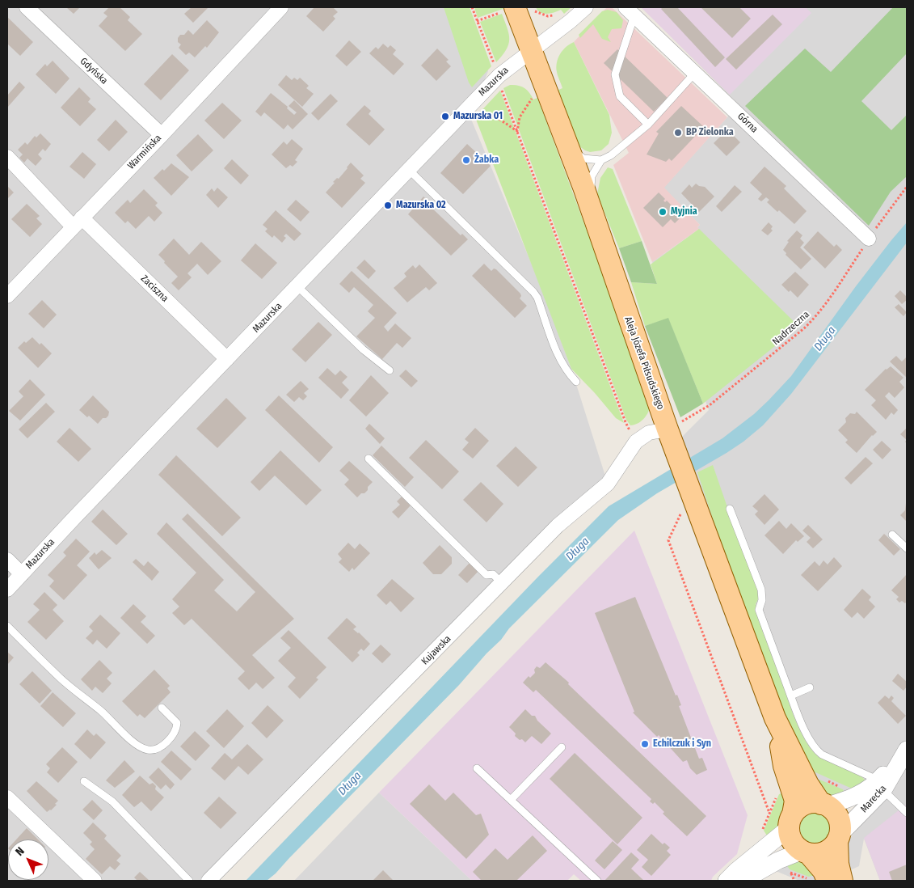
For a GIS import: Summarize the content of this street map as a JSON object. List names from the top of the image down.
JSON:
{
  "streets": {
    "main road": ["Aleja Józefa Piłsudskiego"],
    "street": [
      "Gdyńska",
      "Mazurska",
      "Górna",
      "Warmińska",
      "Zaciszna",
      "Kujawska",
      "Marecka"
    ],
    "path": ["Nadrzeczna"]
  },
  "crossings": [
    ["Gdyńska", "Warmińska"],
    ["Mazurska", "Zaciszna"],
    ["Mazurska", "Aleja Józefa Piłsudskiego"],
    ["Górna", "Nadrzeczna"],
    ["Warmińska", "Zaciszna"],
    ["Nadrzeczna", "Aleja Józefa Piłsudskiego"],
    ["Nadrzeczna", "Kujawska"],
    ["Aleja Józefa Piłsudskiego", "Kujawska"],
    ["Aleja Józefa Piłsudskiego", "Marecka"]
  ],
  "water": ["Długa"],
  "places": [
    "Mazurska 01",
    "BP Zielonka",
    "Żabka",
    "Mazurska 02",
    "Myjnia",
    "Echilczuk i Syn"
  ],
  "north": "top left"
}
